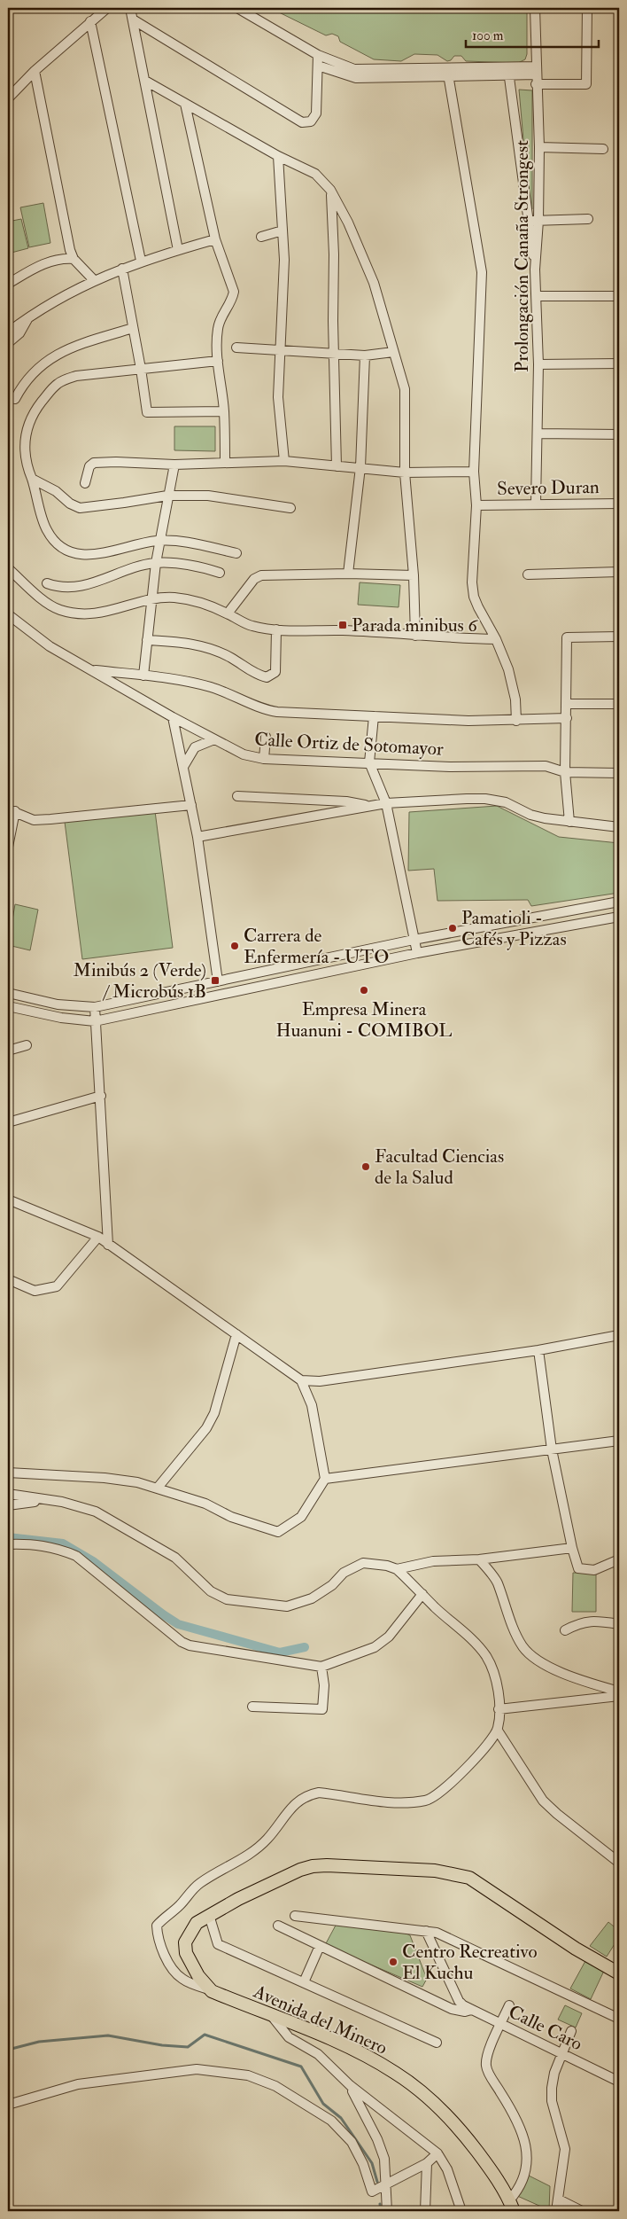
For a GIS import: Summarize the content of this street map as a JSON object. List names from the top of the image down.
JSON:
{
  "streets": {
    "main road": ["Avenida del Minero"],
    "street": [
      "Prolongación Canaña Strongest",
      "Severo Duran",
      "Calle Ortiz de Sotomayor",
      "Calle Caro"
    ]
  },
  "crossings": [
    ["Prolongación Canaña Strongest", "Severo Duran"]
  ],
  "places": {
    "transit": ["Parada minibus 6", "Minibús 2 (Verde) / Microbús 1B"],
    "other": [
      "Pamatioli - Cafés y Pizzas",
      "Carrera de Enfermería - UTO",
      "Empresa Minera Huanuni - COMIBOL",
      "Facultad Ciencias de la Salud",
      "Centro Recreativo El Kuchu"
    ]
  },
  "scale_bar": "100 m"
}
